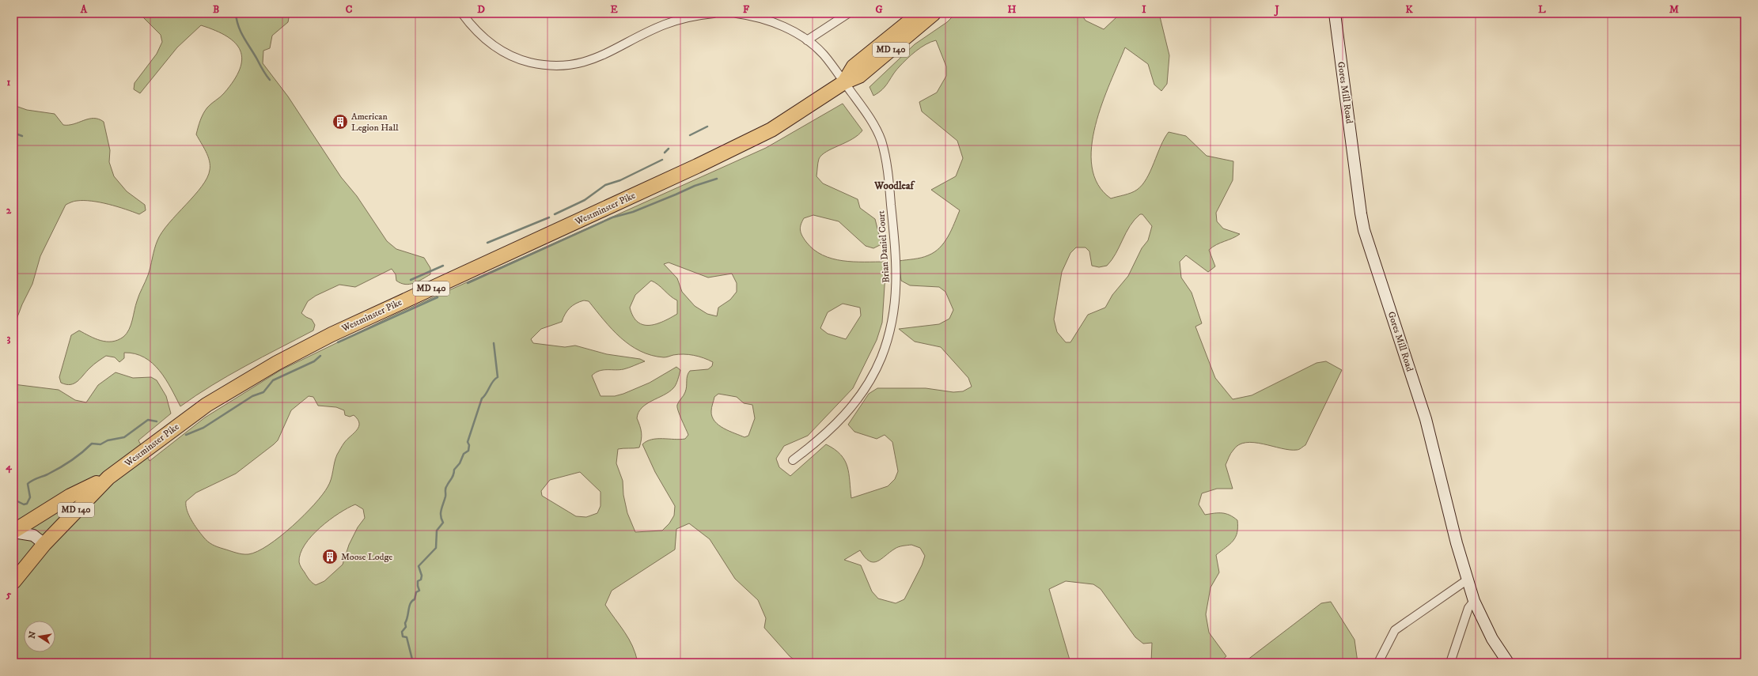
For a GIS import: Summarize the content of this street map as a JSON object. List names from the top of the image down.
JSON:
{
  "streets": {
    "highway": ["MD 140", "Westminster Pike"],
    "street": ["Gores Mill Road", "Brian Daniel Court"]
  },
  "crossings": [
    ["Westminster Pike", "Brian Daniel Court"]
  ],
  "districts": ["Woodleaf"],
  "places": {
    "building": ["American Legion Hall", "Moose Lodge"]
  },
  "north": "left",
  "grid": {
    "columns": [
      "A",
      "B",
      "C",
      "D",
      "E",
      "F",
      "G",
      "H",
      "I",
      "J",
      "K",
      "L",
      "M"
    ],
    "rows": [
      "1",
      "2",
      "3",
      "4",
      "5"
    ]
  }
}
